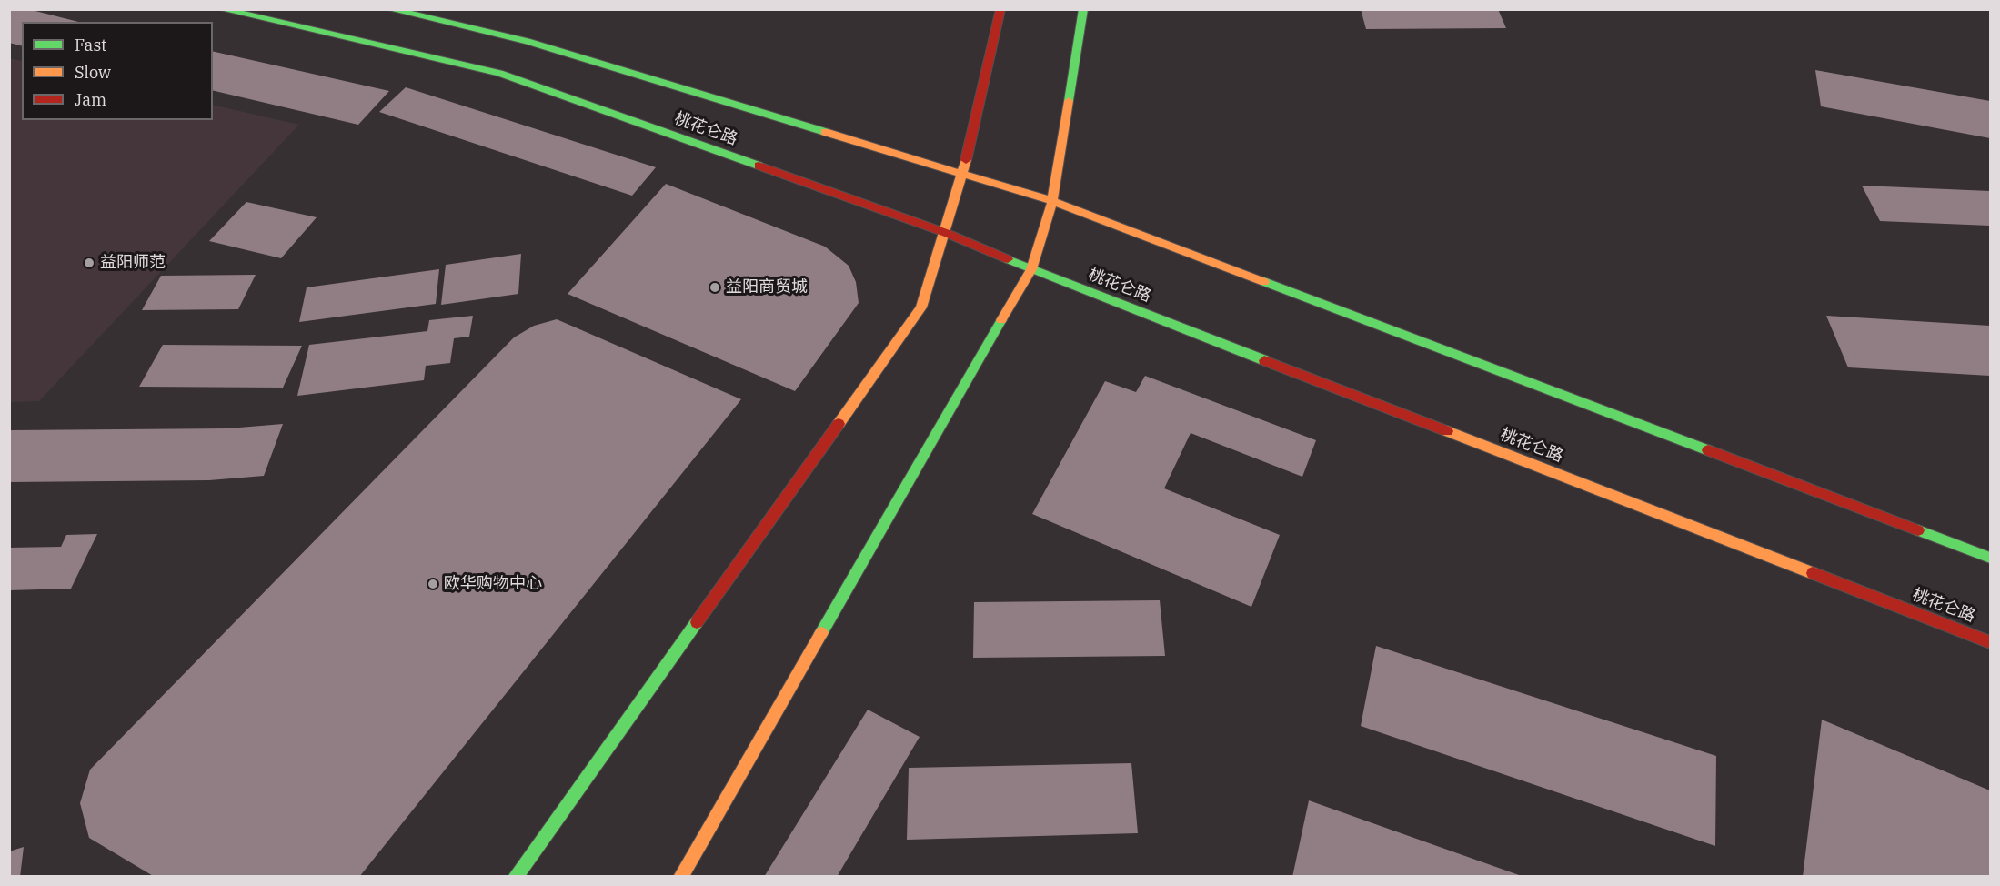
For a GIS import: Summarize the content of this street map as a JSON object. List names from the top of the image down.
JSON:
{
  "streets": {
    "main road": ["桃花仑路"]
  },
  "places": ["益阳师范", "益阳商贸城", "欧华购物中心"],
  "legend": ["Fast", "Slow", "Jam"]
}
